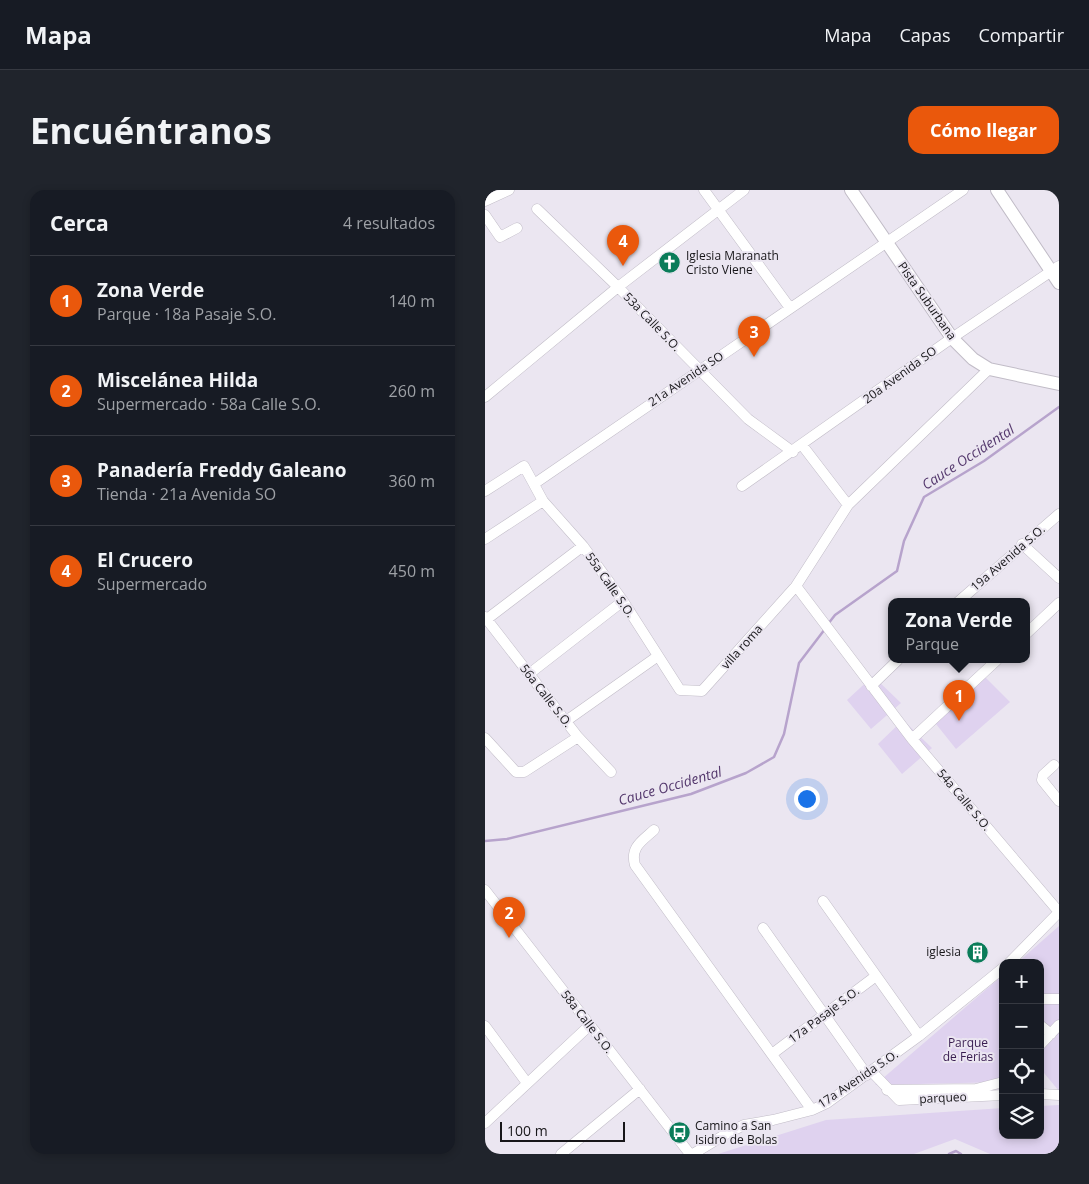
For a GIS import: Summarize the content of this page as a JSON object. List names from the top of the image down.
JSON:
{
  "streets": {
    "main road": ["Pista Suburbana"],
    "street": [
      "53a Calle S.O.",
      "20a Avenida SO",
      "21a Avenida SO",
      "19a Avenida S.O.",
      "55a Calle S.O.",
      "villa roma",
      "56a Calle S.O.",
      "54a Calle S.O.",
      "17a Pasaje S.O.",
      "58a Calle S.O.",
      "17a Avenida S.O.",
      "parqueo"
    ]
  },
  "crossings": [
    ["Pista Suburbana", "20a Avenida SO"],
    ["Pista Suburbana", "21a Avenida SO"],
    ["Pista Suburbana", "villa roma"],
    ["53a Calle S.O.", "20a Avenida SO"],
    ["53a Calle S.O.", "21a Avenida SO"],
    ["53a Calle S.O.", "villa roma"],
    ["21a Avenida SO", "55a Calle S.O."],
    ["55a Calle S.O.", "villa roma"],
    ["58a Calle S.O.", "17a Avenida S.O."]
  ],
  "water": ["Cauce Occidental"],
  "parks": ["Parque de Ferias"],
  "places": {
    "church": ["Iglesia Maranath Cristo Viene"],
    "building": ["iglesia"],
    "bus stop": ["Camino a San Isidro de Bolas"]
  },
  "scale_bar": "100 m",
  "page": {
    "header": "Mapa",
    "nav": ["Mapa", "Capas", "Compartir"],
    "buttons": "Cómo llegar",
    "title": "Encuéntranos",
    "heading": ["Cerca", "4 resultados"],
    "pins": [
      "4",
      "3",
      "1",
      "2"
    ],
    "list": [
      {
        "mark": "1",
        "name": "Zona Verde",
        "note": "Parque · 18a Pasaje S.O.",
        "value": "140 m"
      },
      {
        "mark": "2",
        "name": "Miscelánea Hilda",
        "note": "Supermercado · 58a Calle S.O.",
        "value": "260 m"
      },
      {
        "mark": "3",
        "name": "Panadería Freddy Galeano",
        "note": "Tienda · 21a Avenida SO",
        "value": "360 m"
      },
      {
        "mark": "4",
        "name": "El Crucero",
        "note": "Supermercado",
        "value": "450 m"
      }
    ],
    "popup": ["Zona Verde", "Parque"],
    "map_buttons": ["+", "−"],
    "scale": "100 m"
  }
}
